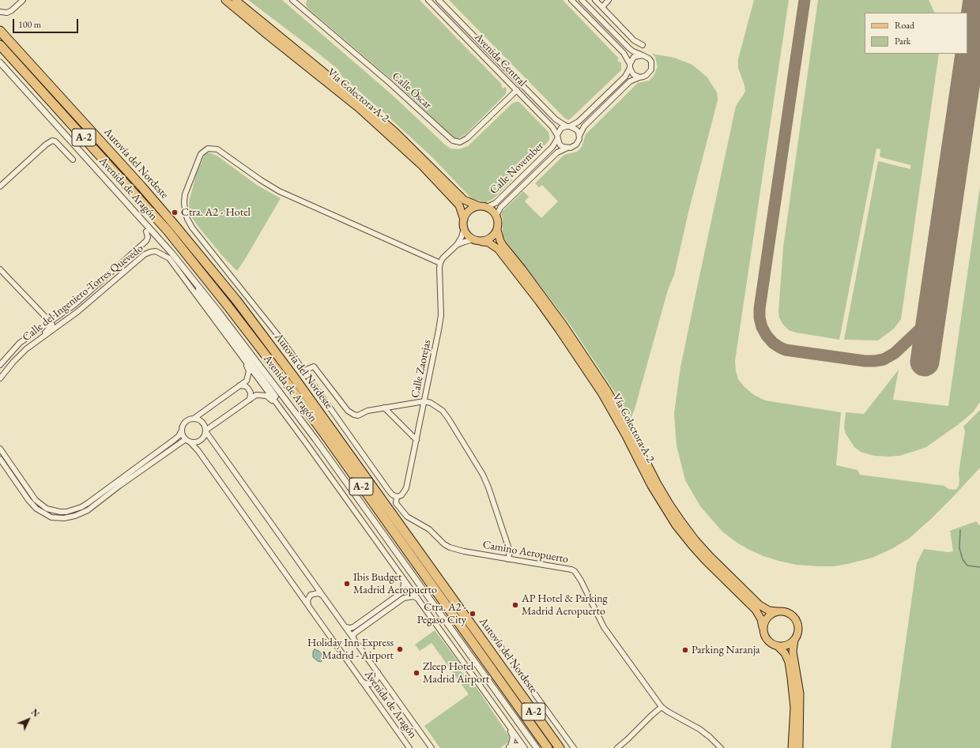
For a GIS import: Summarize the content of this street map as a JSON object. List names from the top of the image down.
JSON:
{
  "streets": {
    "highway": ["A-2", "Autovía del Nordeste"],
    "main road": ["Vía Colectora A-2"],
    "street": [
      "Avenida Central",
      "Calle Óscar",
      "Calle November",
      "Avenida de Aragón",
      "Calle del Ingeniero Torres Quevedo",
      "Calle Zaorejas",
      "Camino Aeropuerto"
    ]
  },
  "crossings": [
    ["Avenida Central", "Calle Óscar"],
    ["Avenida Central", "Calle November"],
    ["Vía Colectora A-2", "Calle November"],
    ["Calle Zaorejas", "Camino Aeropuerto"]
  ],
  "places": [
    "Ctra. A2 - Hotel",
    "Ibis Budget Madrid Aeropuerto",
    "AP Hotel & Parking Madrid Aeropuerto",
    "Ctra. A2 - Pegaso City",
    "Holiday Inn Express Madrid - Airport",
    "Parking Naranja",
    "Zleep Hotel Madrid Airport"
  ],
  "legend": ["Road", "Park"],
  "scale_bar": "100 m",
  "north": "top right"
}
